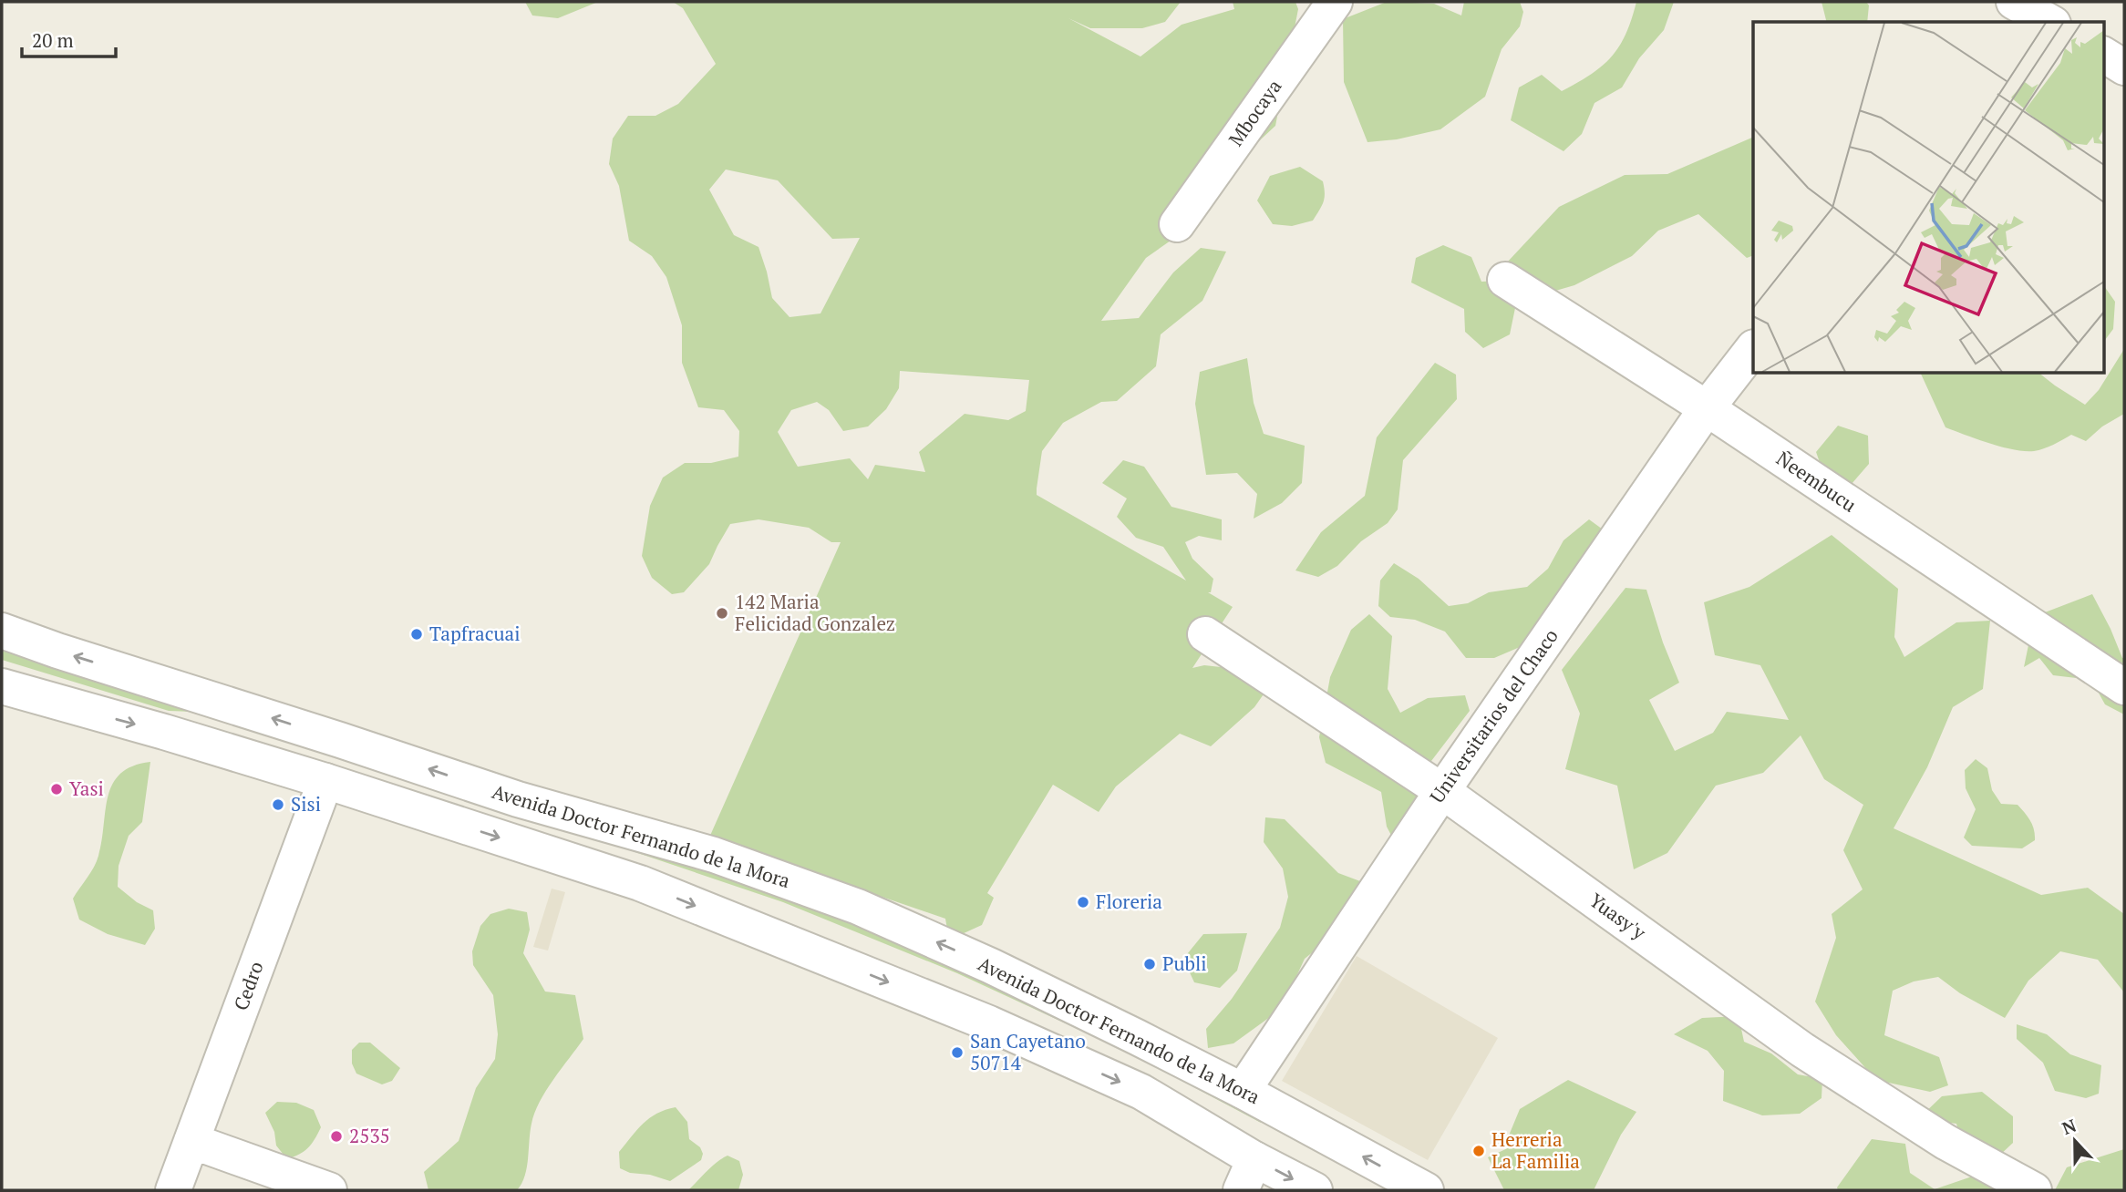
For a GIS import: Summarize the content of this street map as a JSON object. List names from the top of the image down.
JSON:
{
  "streets": {
    "main road": [
      "Mbocaya",
      "Ñeembucu",
      "Universitarios del Chaco",
      "Avenida Doctor Fernando de la Mora",
      "Yuasy'y",
      "Cedro"
    ]
  },
  "crossings": [
    ["Ñeembucu", "Universitarios del Chaco"],
    ["Universitarios del Chaco", "Avenida Doctor Fernando de la Mora"],
    ["Universitarios del Chaco", "Yuasy'y"]
  ],
  "places": [
    "142 Maria Felicidad Gonzalez",
    "Tapfracuai",
    "Yasi",
    "Sisi",
    "Floreria",
    "Publi",
    "San Cayetano 50714",
    "2535",
    "Herreria La Familia"
  ],
  "scale_bar": "20 m",
  "north": "top"
}
